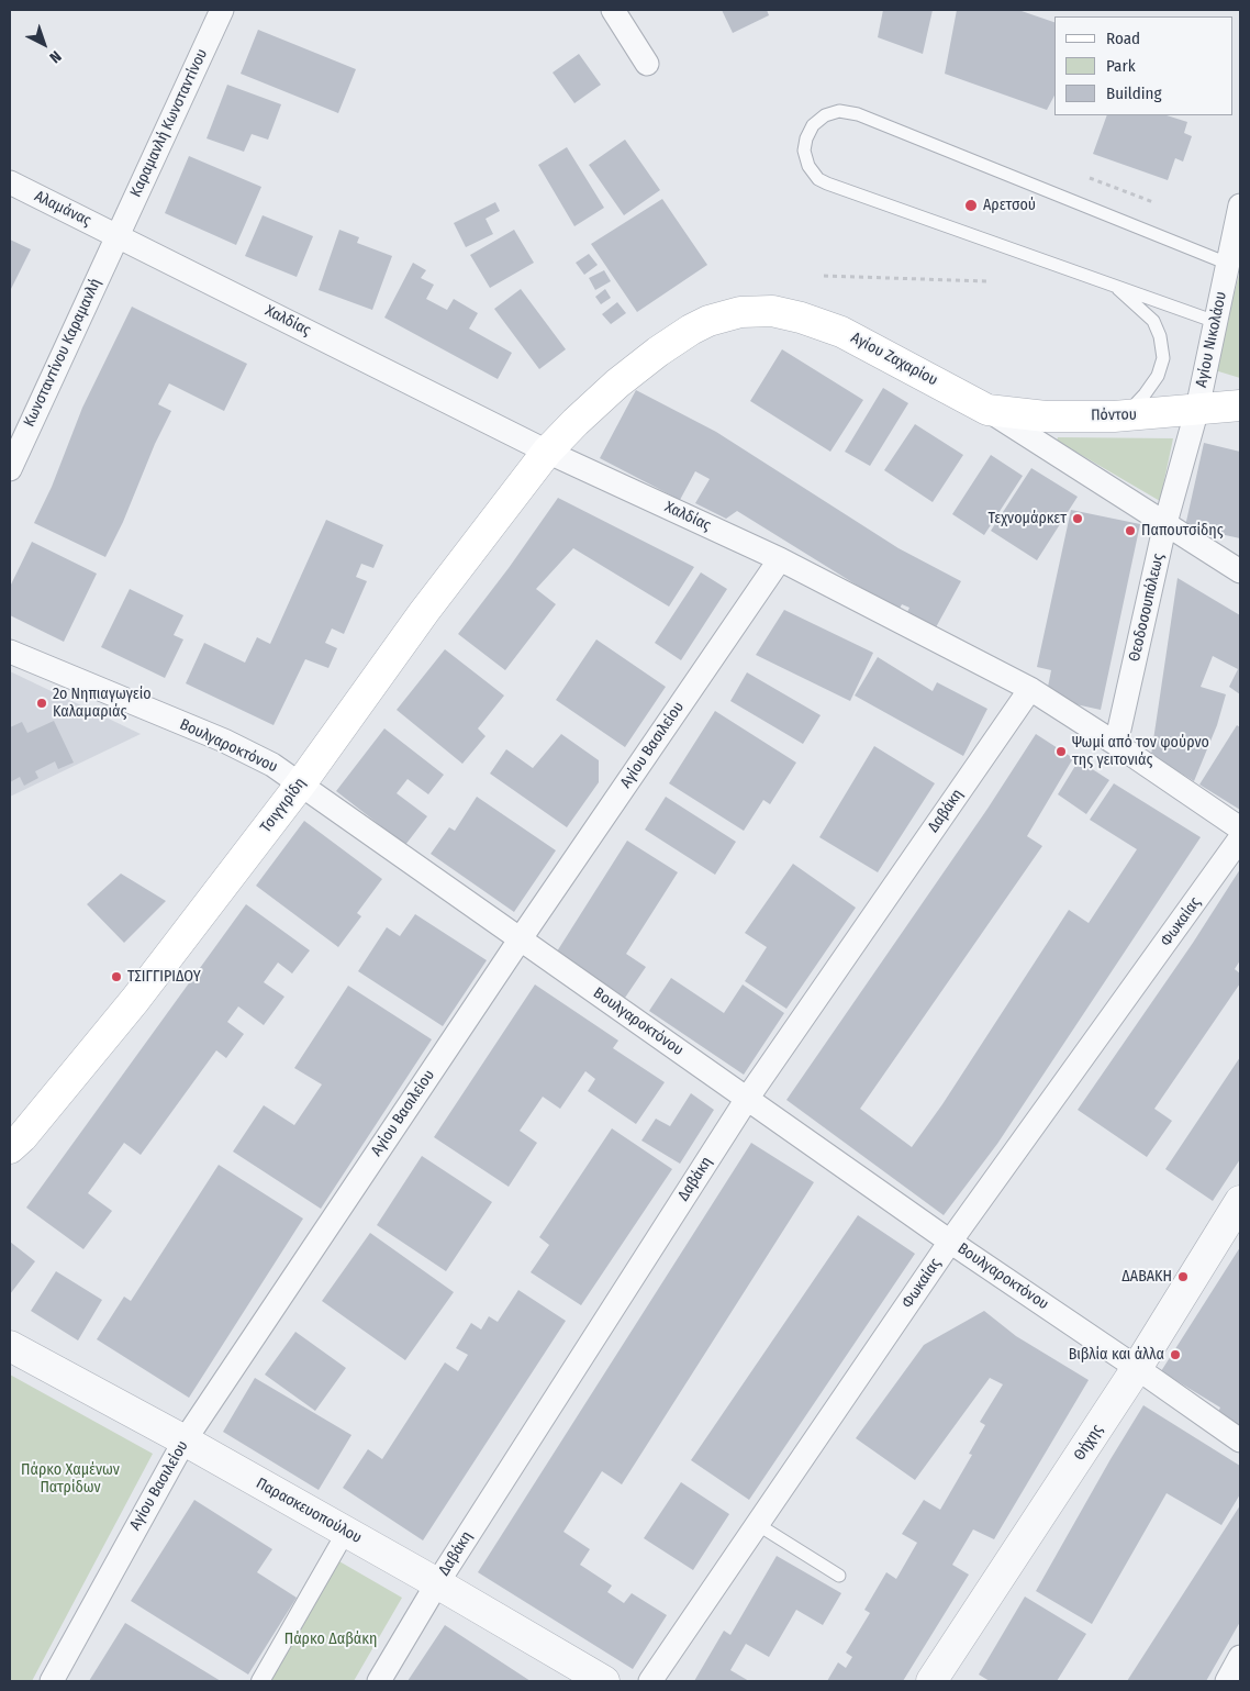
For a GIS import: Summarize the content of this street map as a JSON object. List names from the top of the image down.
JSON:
{
  "streets": {
    "main road": ["Αγίου Ζαχαρίου", "Πόντου", "Τσιγγιρίδη"],
    "street": [
      "Καραμανλή Κωνσταντίνου",
      "Αλαμάνας",
      "Χαλδίας",
      "Αγίου Νικολάου",
      "Κωνσταντίνου Καραμανλή",
      "Θεοδοσουπόλεως",
      "Αγίου Βασιλείου",
      "Βουλγαροκτόνου",
      "Δαβάκη",
      "Φωκαίας",
      "Θήχης",
      "Παρασκευοπούλου"
    ]
  },
  "crossings": [
    ["Καραμανλή Κωνσταντίνου", "Αλαμάνας"],
    ["Καραμανλή Κωνσταντίνου", "Χαλδίας"],
    ["Καραμανλή Κωνσταντίνου", "Κωνσταντίνου Καραμανλή"],
    ["Αλαμάνας", "Χαλδίας"],
    ["Αλαμάνας", "Κωνσταντίνου Καραμανλή"],
    ["Χαλδίας", "Κωνσταντίνου Καραμανλή"],
    ["Χαλδίας", "Αγίου Ζαχαρίου"],
    ["Χαλδίας", "Θεοδοσουπόλεως"],
    ["Χαλδίας", "Αγίου Βασιλείου"],
    ["Χαλδίας", "Τσιγγιρίδη"],
    ["Χαλδίας", "Δαβάκη"],
    ["Αγίου Νικολάου", "Πόντου"],
    ["Αγίου Νικολάου", "Θεοδοσουπόλεως"],
    ["Αγίου Ζαχαρίου", "Πόντου"],
    ["Αγίου Ζαχαρίου", "Θεοδοσουπόλεως"],
    ["Αγίου Ζαχαρίου", "Τσιγγιρίδη"],
    ["Πόντου", "Θεοδοσουπόλεως"],
    ["Αγίου Βασιλείου", "Βουλγαροκτόνου"],
    ["Αγίου Βασιλείου", "Παρασκευοπούλου"],
    ["Βουλγαροκτόνου", "Τσιγγιρίδη"],
    ["Βουλγαροκτόνου", "Δαβάκη"],
    ["Βουλγαροκτόνου", "Φωκαίας"],
    ["Βουλγαροκτόνου", "Θήχης"],
    ["Δαβάκη", "Παρασκευοπούλου"]
  ],
  "parks": ["Πάρκο Χαμένων Πατρίδων", "Πάρκο Δαβάκη"],
  "places": [
    "Αρετσού",
    "Τεχνομάρκετ",
    "Παπουτσίδης",
    "2ο Νηπιαγωγείο Καλαμαριάς",
    "Ψωμί από τον φούρνο της γειτονιάς",
    "ΤΣΙΓΓΙΡΙΔΟΥ",
    "ΔΑΒΑΚΗ",
    "Βιβλία και άλλα"
  ],
  "legend": ["Road", "Park", "Building"],
  "north": "bottom right"
}
